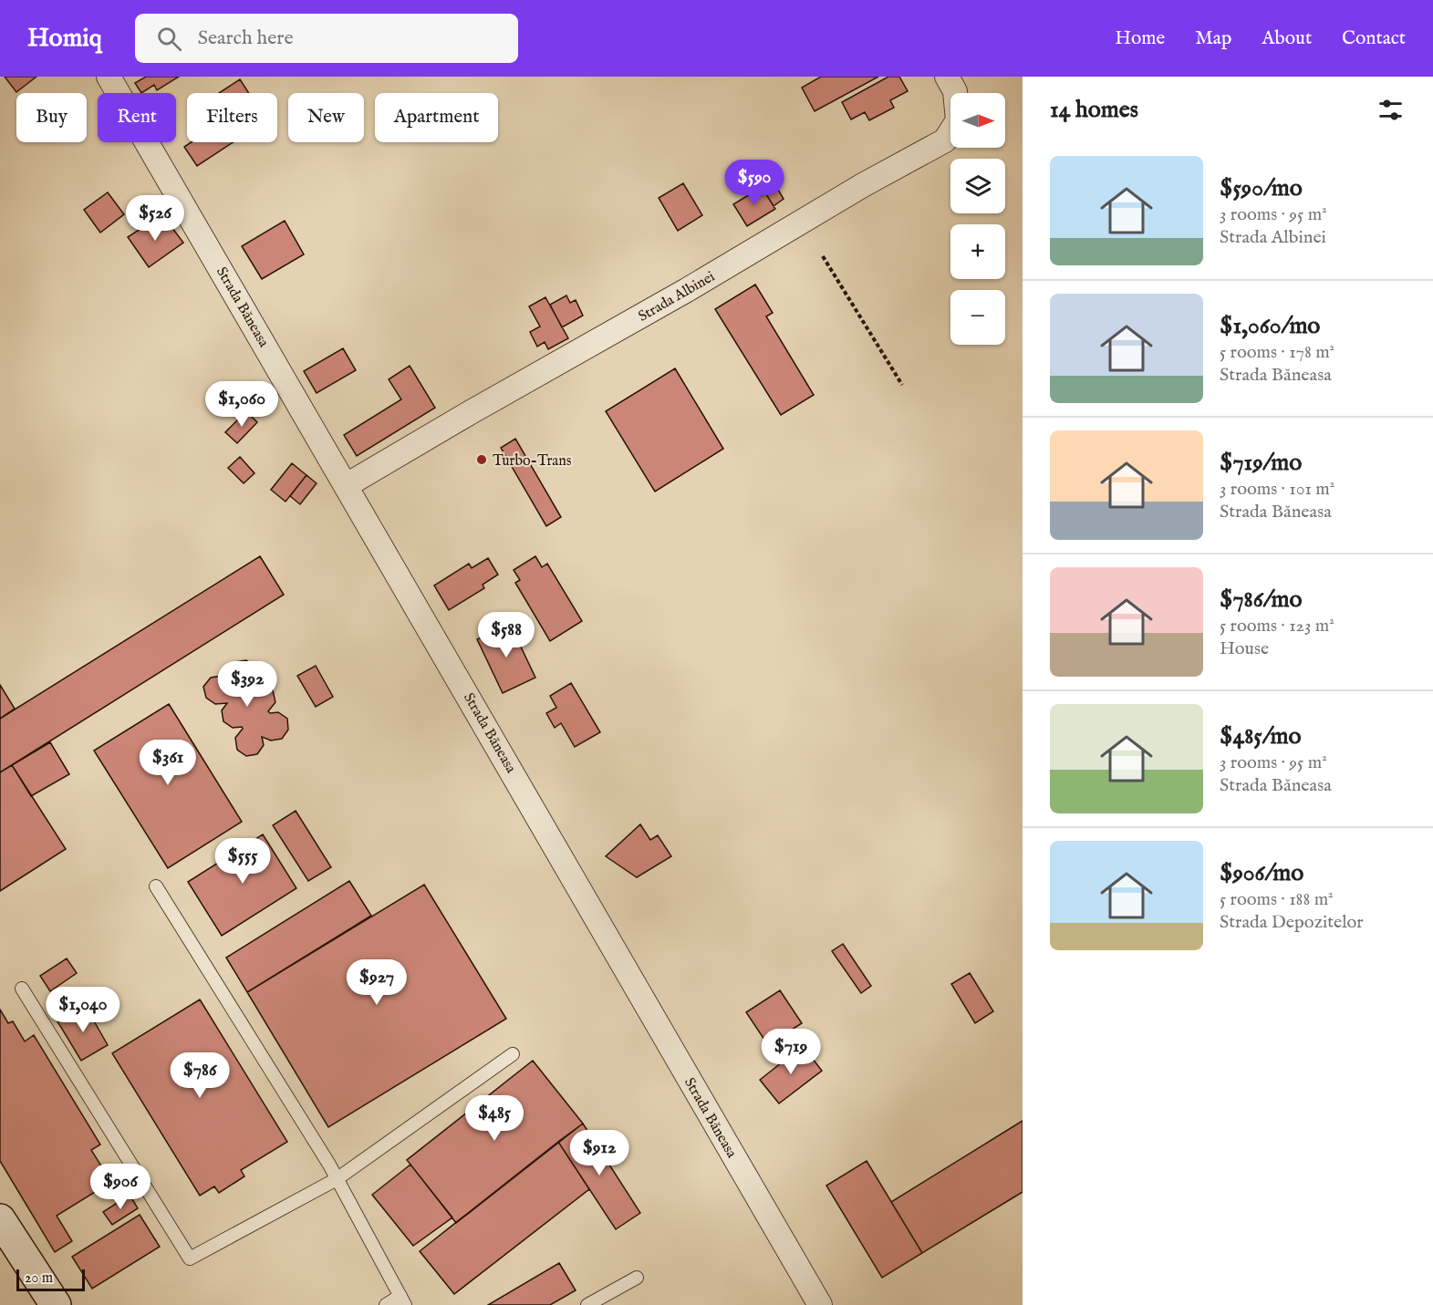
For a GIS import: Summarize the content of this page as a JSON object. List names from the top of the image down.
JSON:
{
  "streets": {
    "street": ["Strada Albinei", "Strada Băneasa"]
  },
  "crossings": [
    ["Strada Albinei", "Strada Băneasa"]
  ],
  "places": ["Turbo-Trans"],
  "scale_bar": "20 m",
  "north": "right",
  "page": {
    "header": "Homiq",
    "search": "Search here",
    "nav": [
      "Home",
      "Map",
      "About",
      "Contact"
    ],
    "heading": "14 homes",
    "map_buttons": ["+", "−"],
    "chip": [
      "Buy",
      "Rent",
      "Filters",
      "New",
      "Apartment"
    ],
    "list": [
      {
        "name": "$590/mo",
        "note": "3 rooms · 95 m² · Strada Albinei"
      },
      {
        "name": "$1,060/mo",
        "note": "5 rooms · 178 m² · Strada Băneasa"
      },
      {
        "name": "$719/mo",
        "note": "3 rooms · 101 m² · Strada Băneasa"
      },
      {
        "name": "$786/mo",
        "note": "5 rooms · 123 m² · House"
      },
      {
        "name": "$485/mo",
        "note": "3 rooms · 95 m² · Strada Băneasa"
      },
      {
        "name": "$906/mo",
        "note": "5 rooms · 188 m² · Strada Depozitelor"
      }
    ],
    "price": [
      "$590",
      "$526",
      "$1,060",
      "$588",
      "$392",
      "$361",
      "$555",
      "$927",
      "$1,040",
      "$719",
      "$786",
      "$485",
      "$912",
      "$906"
    ],
    "scale": "20 m"
  }
}
